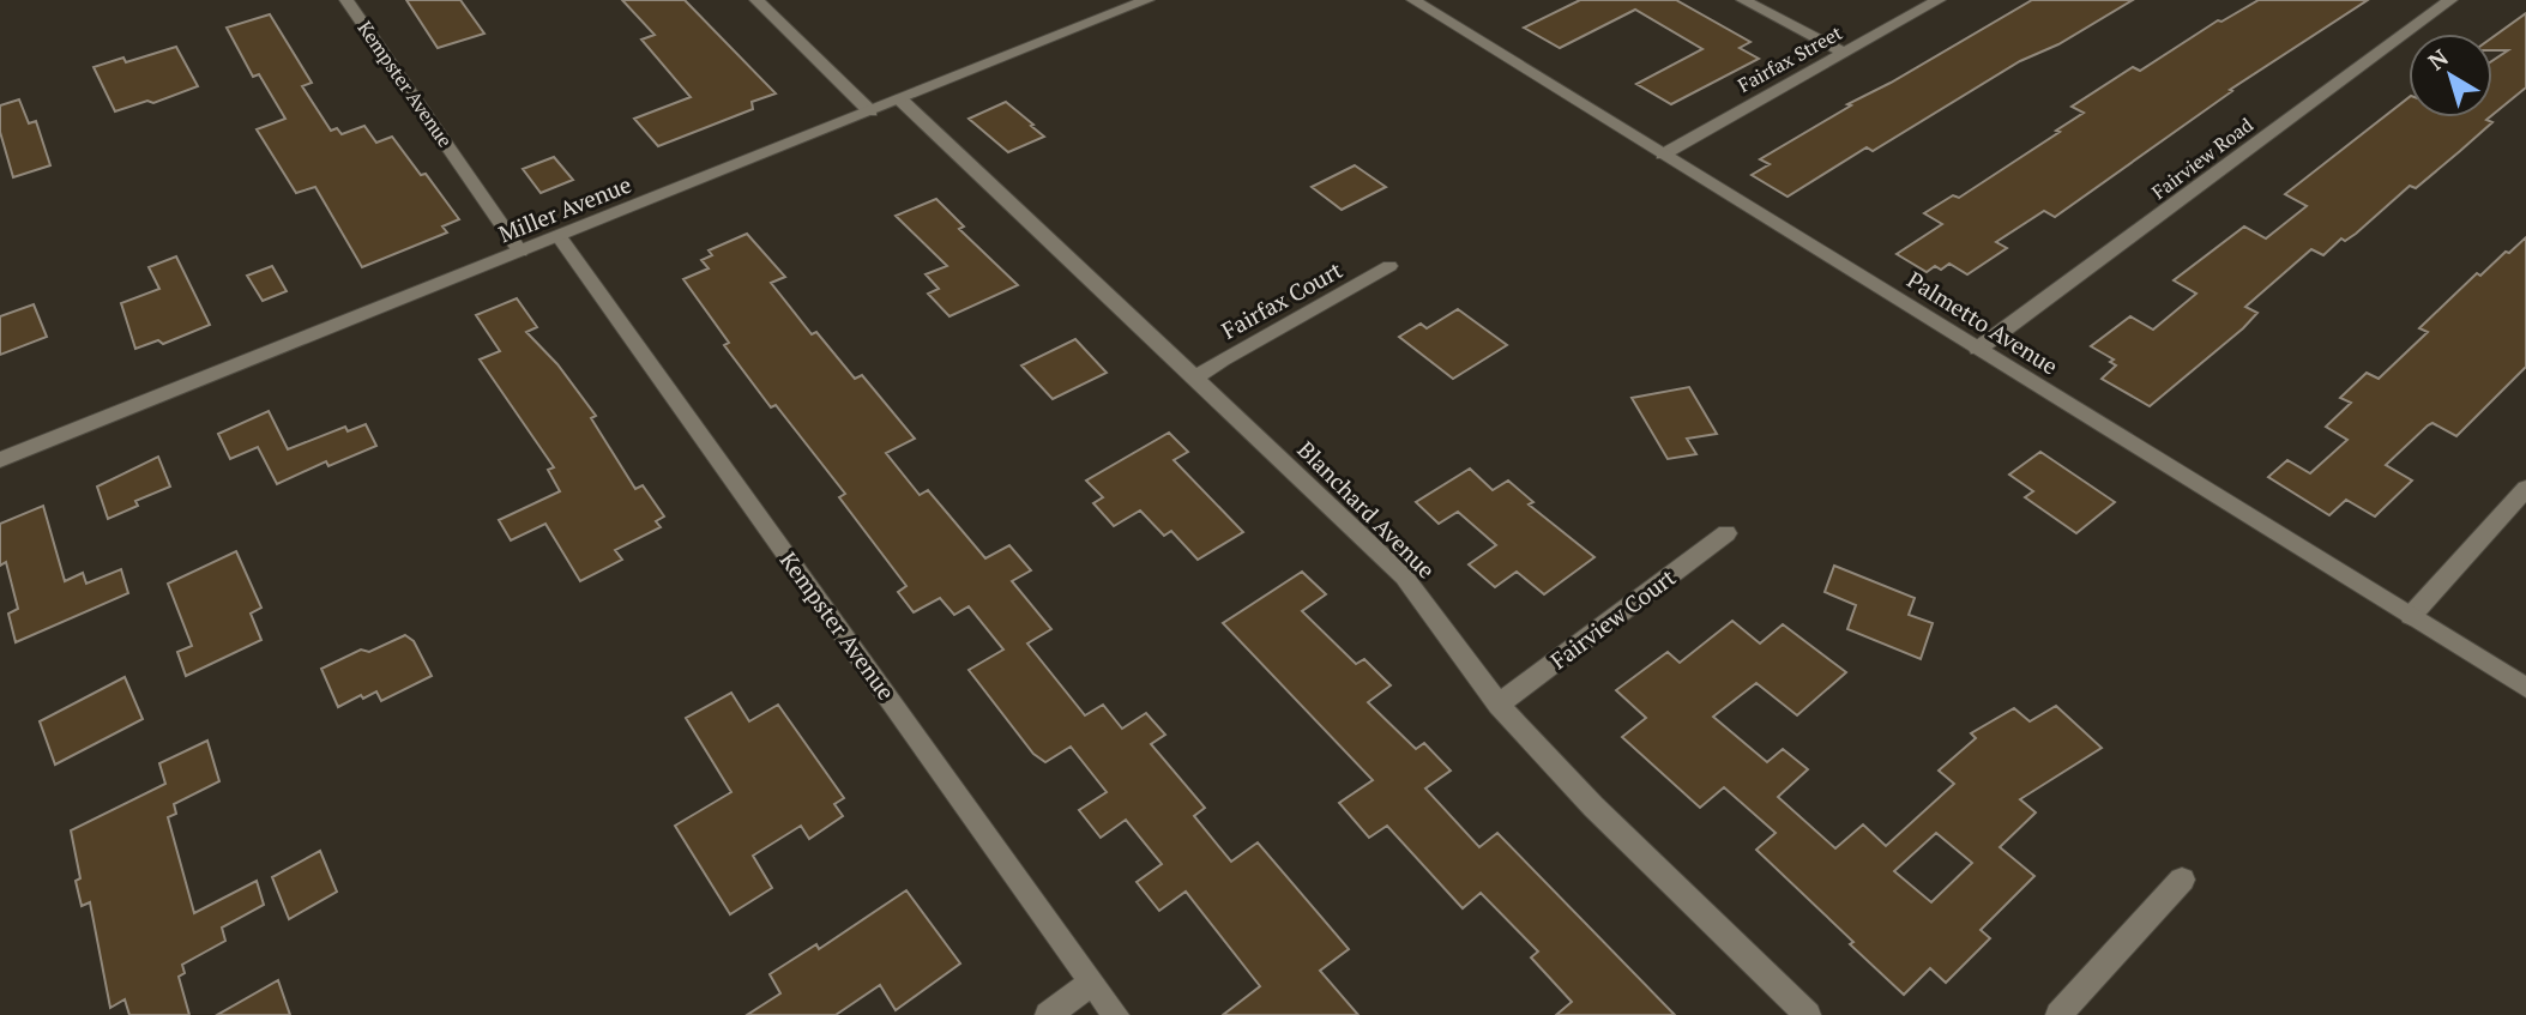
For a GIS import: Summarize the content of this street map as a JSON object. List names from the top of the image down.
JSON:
{
  "streets": {
    "street": [
      "Fairfax Street",
      "Kempster Avenue",
      "Fairview Road",
      "Miller Avenue",
      "Fairfax Court",
      "Palmetto Avenue",
      "Blanchard Avenue",
      "Fairview Court"
    ]
  },
  "crossings": [
    ["Fairfax Street", "Palmetto Avenue"],
    ["Kempster Avenue", "Miller Avenue"],
    ["Fairview Road", "Palmetto Avenue"],
    ["Miller Avenue", "Blanchard Avenue"],
    ["Fairfax Court", "Blanchard Avenue"],
    ["Blanchard Avenue", "Fairview Court"]
  ],
  "north": "top left"
}
